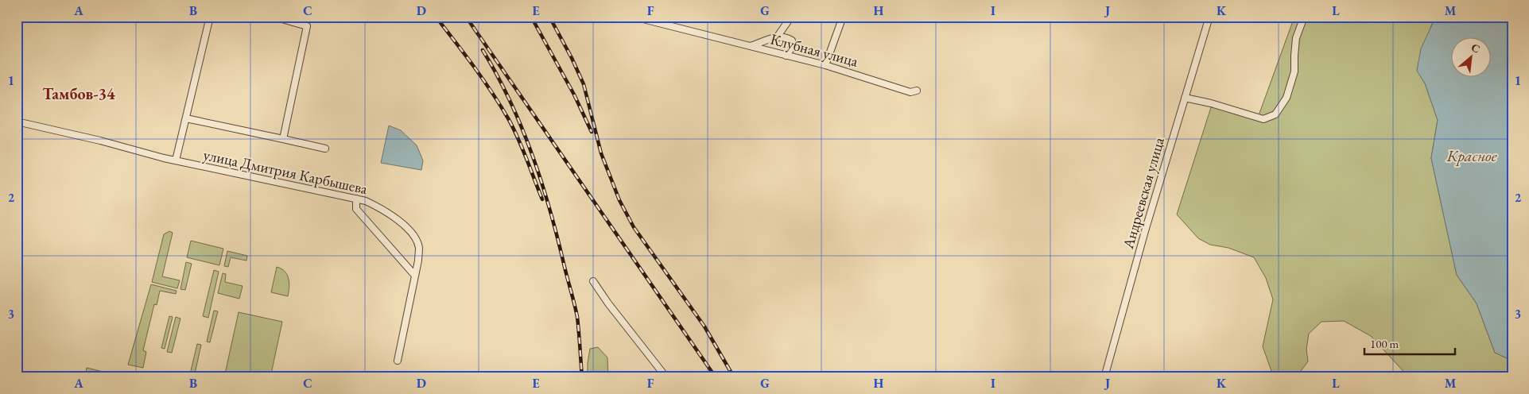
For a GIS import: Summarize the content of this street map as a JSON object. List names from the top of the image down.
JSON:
{
  "streets": {
    "street": ["Клубная улица", "улица Дмитрия Карбышева", "Андреевская улица"]
  },
  "districts": ["Тамбов-34"],
  "water": ["Красное"],
  "scale_bar": "100 m",
  "north": "top right",
  "grid": {
    "columns": [
      "A",
      "B",
      "C",
      "D",
      "E",
      "F",
      "G",
      "H",
      "I",
      "J",
      "K",
      "L",
      "M"
    ],
    "rows": ["1", "2", "3"]
  }
}
